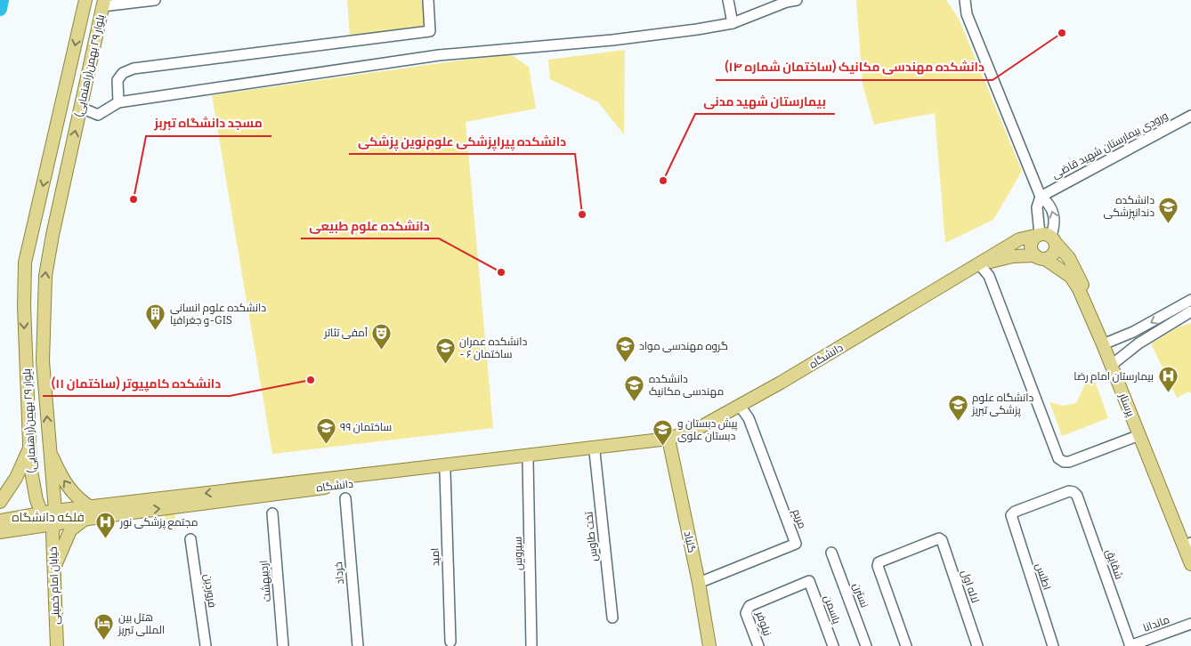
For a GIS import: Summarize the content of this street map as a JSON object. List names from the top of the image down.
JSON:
{
  "streets": {
    "main road": [
      "بلوار ٢٩ بهمن(راهنمایی)",
      "دانشگاه",
      "پرستار",
      "گلباد",
      "خیابان امام خمینی"
    ],
    "street": [
      "ورودی بیمارستان شهید قاضی",
      "مریم",
      "تخت طاوس",
      "سیروس",
      "امید",
      "شقایق",
      "خرداد",
      "اطلس",
      "اردیبهشت",
      "لاله اول",
      "فروردین",
      "نسترن",
      "یاسمن",
      "نیلوفر",
      "ماندانا"
    ]
  },
  "crossings": [
    ["بلوار ٢٩ بهمن(راهنمایی)", "دانشگاه"],
    ["بلوار ٢٩ بهمن(راهنمایی)", "خیابان امام خمینی"],
    ["دانشگاه", "پرستار"],
    ["دانشگاه", "مریم"],
    ["دانشگاه", "تخت طاوس"],
    ["دانشگاه", "گلباد"],
    ["دانشگاه", "سیروس"],
    ["دانشگاه", "امید"],
    ["دانشگاه", "خیابان امام خمینی"],
    ["مریم", "گلباد"],
    ["شقایق", "اطلس"],
    ["شقایق", "ماندانا"],
    ["یاسمن", "نیلوفر"]
  ],
  "districts": ["فلکه دانشگاه"],
  "places": {
    "other": [
      "دانشکده مهندسی مکانیک (ساختمان شماره ۱۴)",
      "بیمارستان شهید مدنی",
      "مسجد دانشگاه تبربز",
      "دانشکده پیراپزشکی علوم‌نوین پزشکی",
      "دانشکده علوم طبیعی",
      "دانشکده کامپیوتر (ساختمان ۱۱)"
    ],
    "school or university": [
      "دانشکده دندانپزشکی",
      "گروه مهندسی مواد",
      "دانشکده عمران - ساختمان ۶",
      "دانشکده مهندسی مکانیک",
      "دانشگاه علوم پزشکی تبریز",
      "ساختمان ۹۹",
      "پیش دبستان و دبستان علوی"
    ],
    "building": ["دانشکده علوم انسانی و جغرافیا-GIS"],
    "theatre": ["آمفی تئاتر"],
    "hospital": ["بیمارستان امام رضا", "مجتمع پزشکی نور"],
    "hotel": ["هتل بین المللی تبریز"]
  }
}
